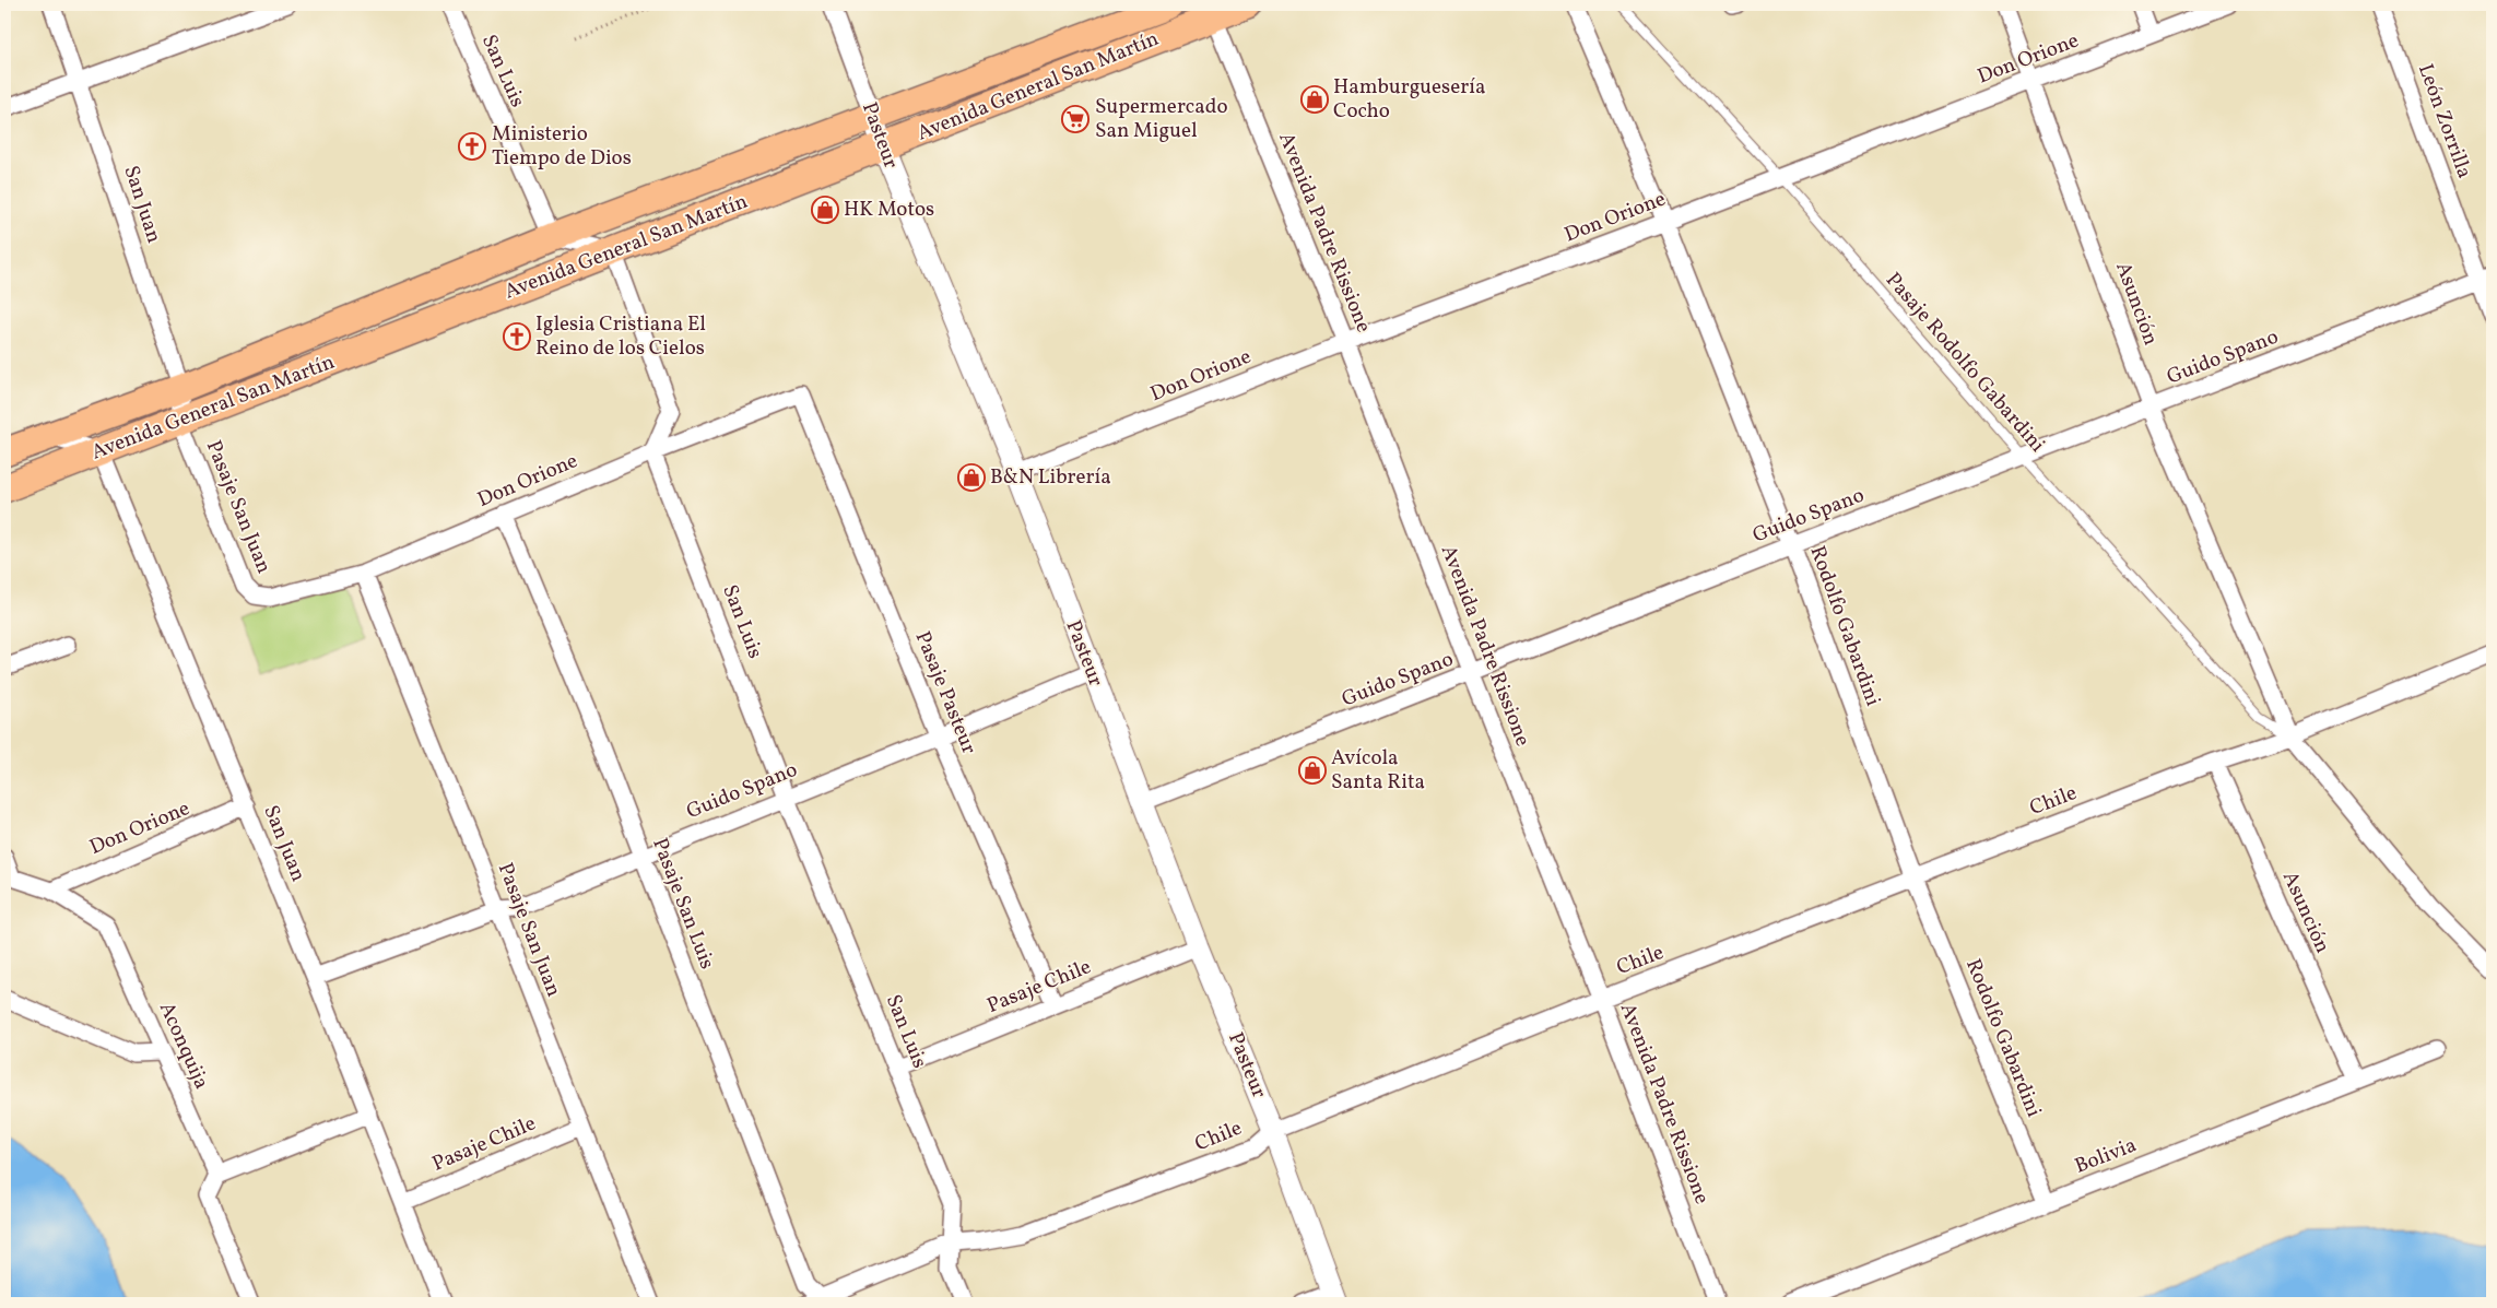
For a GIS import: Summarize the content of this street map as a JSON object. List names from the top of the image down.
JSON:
{
  "streets": {
    "main road": ["Avenida General San Martín"],
    "street": [
      "Don Orione",
      "San Luis",
      "León Zorrilla",
      "Pasteur",
      "San Juan",
      "Avenida Padre Rissione",
      "Asunción",
      "Guido Spano",
      "Pasaje San Juan",
      "Rodolfo Gabardini",
      "Pasaje Pasteur",
      "Chile",
      "Pasaje San Luis",
      "Pasaje Chile",
      "Aconquija",
      "Bolivia"
    ],
    "lane": ["Pasaje Rodolfo Gabardini"]
  },
  "crossings": [
    ["Don Orione", "San Luis"],
    ["Don Orione", "Pasteur"],
    ["Don Orione", "San Juan"],
    ["Don Orione", "Avenida Padre Rissione"],
    ["Don Orione", "Asunción"],
    ["Don Orione", "Pasaje Rodolfo Gabardini"],
    ["Don Orione", "Pasaje San Juan"],
    ["Don Orione", "Rodolfo Gabardini"],
    ["Don Orione", "Pasaje Pasteur"],
    ["Don Orione", "Pasaje San Luis"],
    ["Don Orione", "Aconquija"],
    ["San Luis", "Avenida General San Martín"],
    ["San Luis", "Guido Spano"],
    ["San Luis", "Chile"],
    ["San Luis", "Pasaje Chile"],
    ["Avenida General San Martín", "Pasteur"],
    ["Avenida General San Martín", "San Juan"],
    ["Avenida General San Martín", "Avenida Padre Rissione"],
    ["Avenida General San Martín", "Pasaje San Juan"],
    ["León Zorrilla", "Guido Spano"],
    ["Pasteur", "Guido Spano"],
    ["Pasteur", "Chile"],
    ["Pasteur", "Pasaje Chile"],
    ["San Juan", "Guido Spano"],
    ["San Juan", "Pasaje San Juan"],
    ["San Juan", "Pasaje Chile"],
    ["Avenida Padre Rissione", "Guido Spano"],
    ["Avenida Padre Rissione", "Chile"],
    ["Asunción", "Guido Spano"],
    ["Asunción", "Pasaje Rodolfo Gabardini"],
    ["Asunción", "Chile"],
    ["Asunción", "Bolivia"],
    ["Guido Spano", "Pasaje Rodolfo Gabardini"],
    ["Guido Spano", "Pasaje San Juan"],
    ["Guido Spano", "Rodolfo Gabardini"],
    ["Guido Spano", "Pasaje Pasteur"],
    ["Guido Spano", "Pasaje San Luis"],
    ["Pasaje Rodolfo Gabardini", "Chile"],
    ["Pasaje San Juan", "Pasaje Chile"],
    ["Rodolfo Gabardini", "Chile"],
    ["Rodolfo Gabardini", "Bolivia"],
    ["Pasaje Pasteur", "Pasaje Chile"],
    ["Chile", "Pasaje San Luis"]
  ],
  "places": {
    "shop": [
      "Hamburguesería Cocho",
      "HK Motos",
      "B&N Librería",
      "Avícola Santa Rita"
    ],
    "supermarket": ["Supermercado San Miguel"],
    "church": ["Ministerio Tiempo de Dios", "Iglesia Cristiana El Reino de los Cielos"]
  }
}
